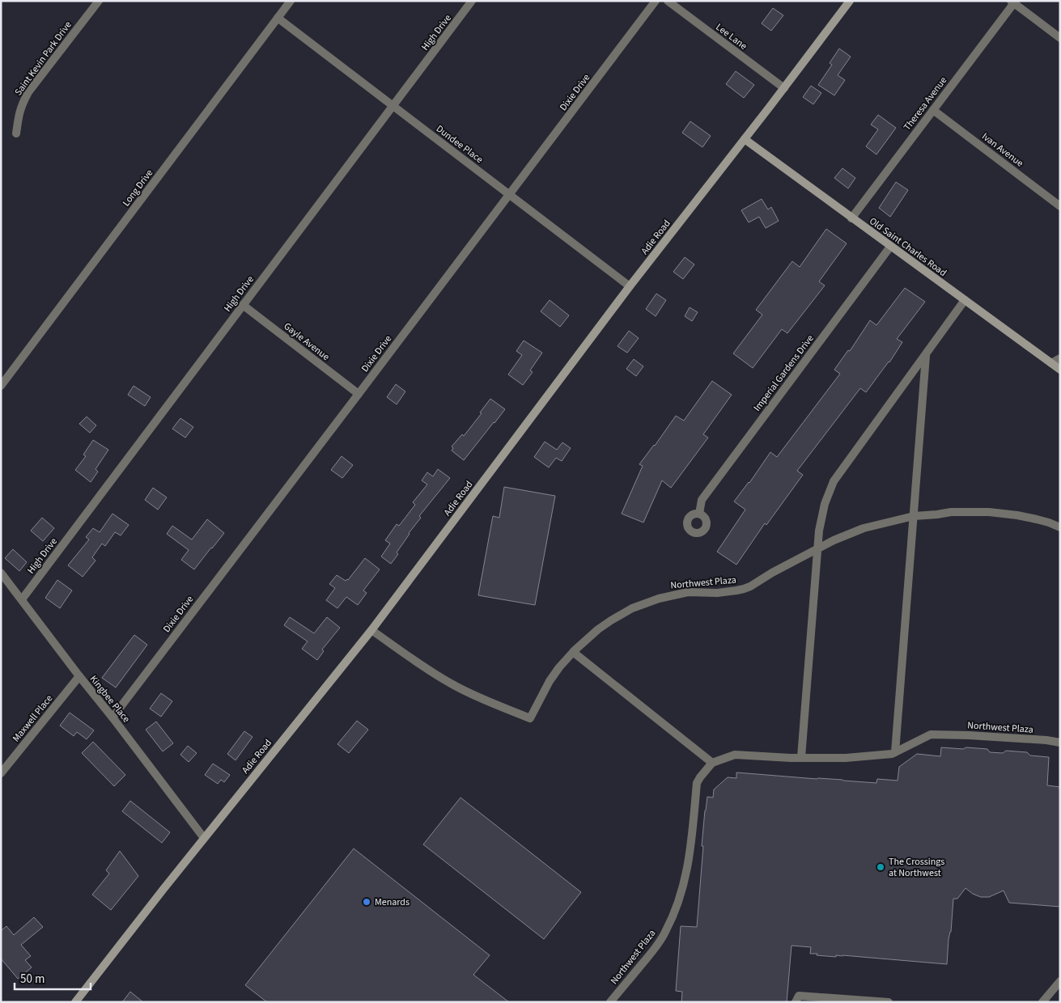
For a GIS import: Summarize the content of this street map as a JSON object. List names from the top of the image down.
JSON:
{
  "streets": {
    "street": [
      "High Drive",
      "Lee Lane",
      "Saint Kevin Park Drive",
      "Dixie Drive",
      "Theresa Avenue",
      "Dundee Place",
      "Ivan Avenue",
      "Long Drive",
      "Adie Road",
      "Old Saint Charles Road",
      "Gayle Avenue",
      "Imperial Gardens Drive",
      "Northwest Plaza",
      "Kingbee Place",
      "Maxwell Place"
    ]
  },
  "crossings": [
    ["High Drive", "Dundee Place"],
    ["High Drive", "Gayle Avenue"],
    ["High Drive", "Kingbee Place"],
    ["Lee Lane", "Adie Road"],
    ["Dixie Drive", "Dundee Place"],
    ["Dixie Drive", "Gayle Avenue"],
    ["Dixie Drive", "Kingbee Place"],
    ["Theresa Avenue", "Ivan Avenue"],
    ["Theresa Avenue", "Old Saint Charles Road"],
    ["Dundee Place", "Long Drive"],
    ["Dundee Place", "Adie Road"],
    ["Adie Road", "Old Saint Charles Road"],
    ["Adie Road", "Northwest Plaza"],
    ["Adie Road", "Kingbee Place"],
    ["Old Saint Charles Road", "Imperial Gardens Drive"],
    ["Kingbee Place", "Maxwell Place"]
  ],
  "places": ["The Crossings at Northwest", "Menards"],
  "scale_bar": "50 m"
}
